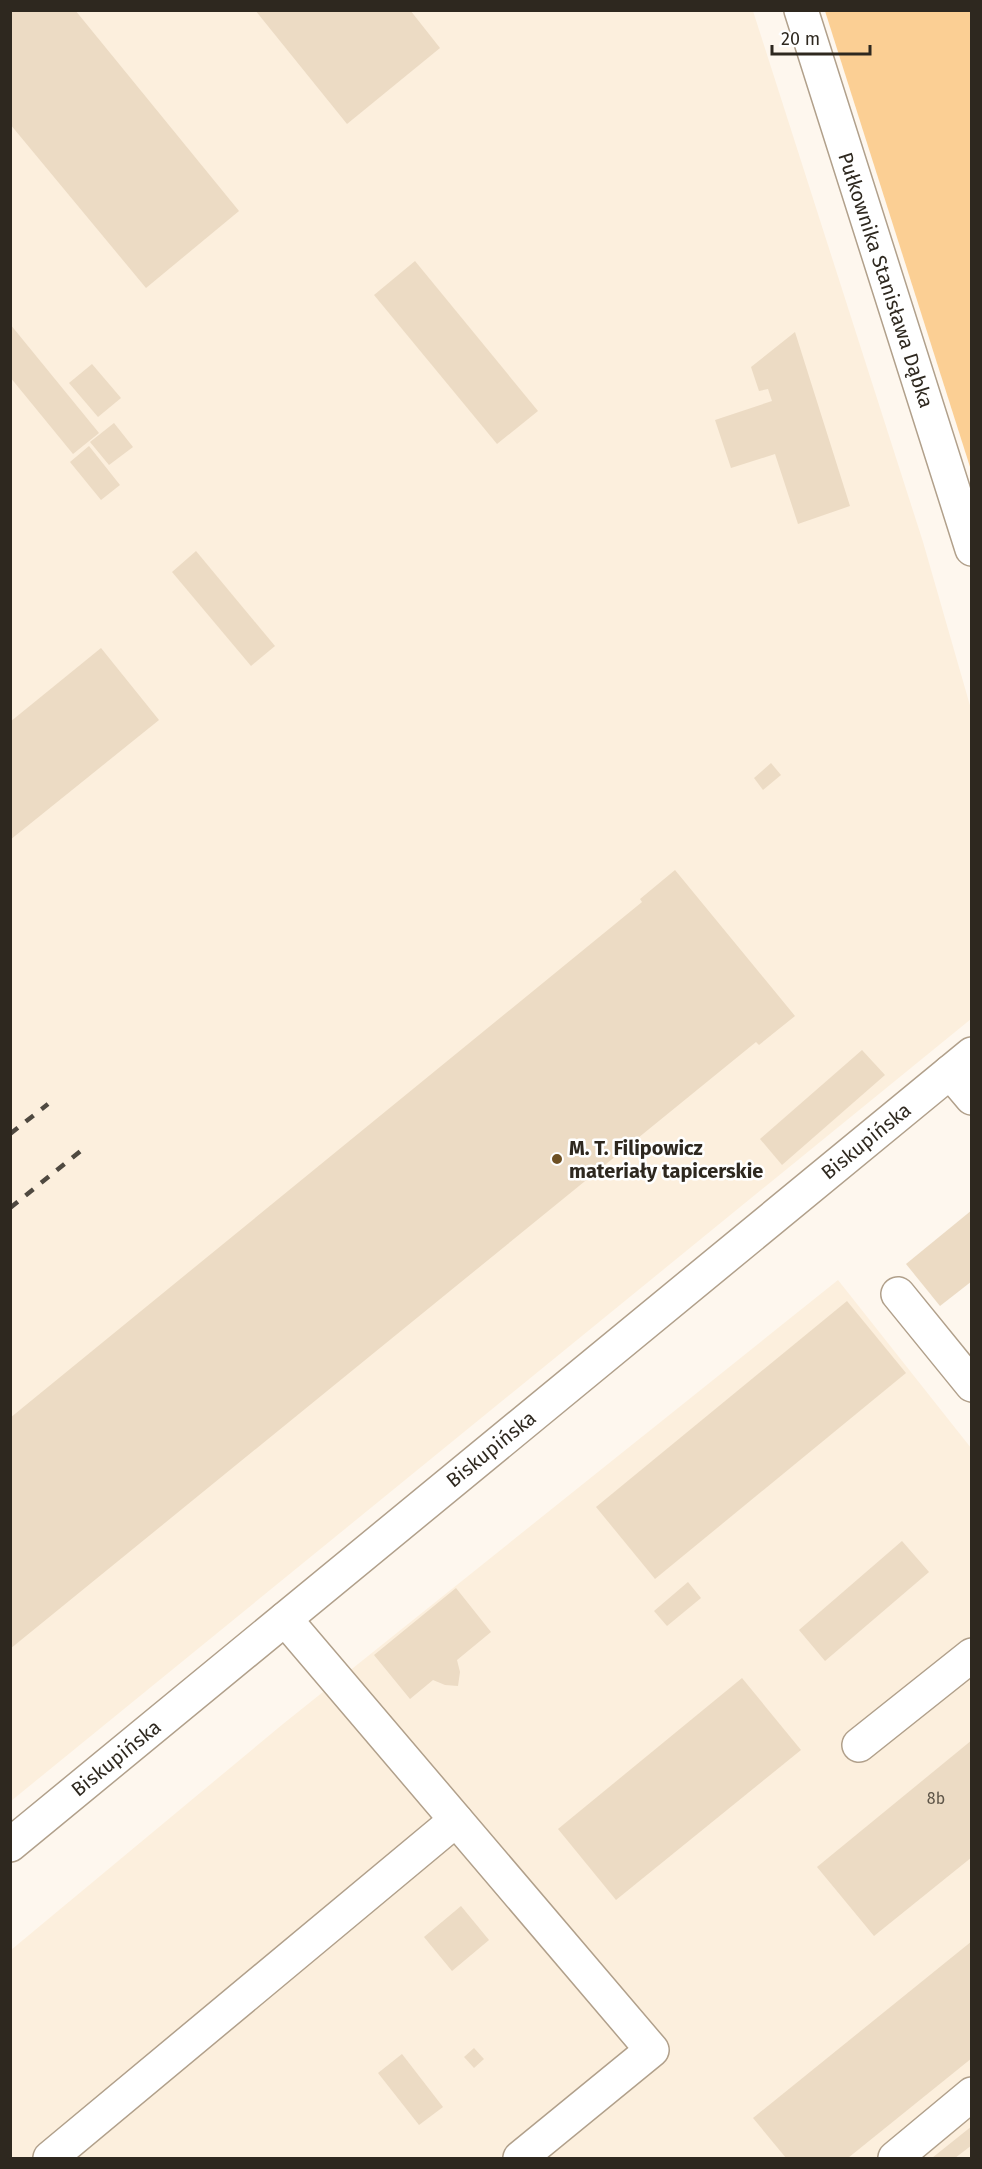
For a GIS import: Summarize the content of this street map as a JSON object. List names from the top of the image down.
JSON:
{
  "streets": {
    "street": ["Pułkownika Stanisława Dąbka", "Biskupińska"]
  },
  "places": ["M. T. Filipowicz materiały tapicerskie"],
  "house_numbers": ["8b"],
  "scale_bar": "20 m"
}
